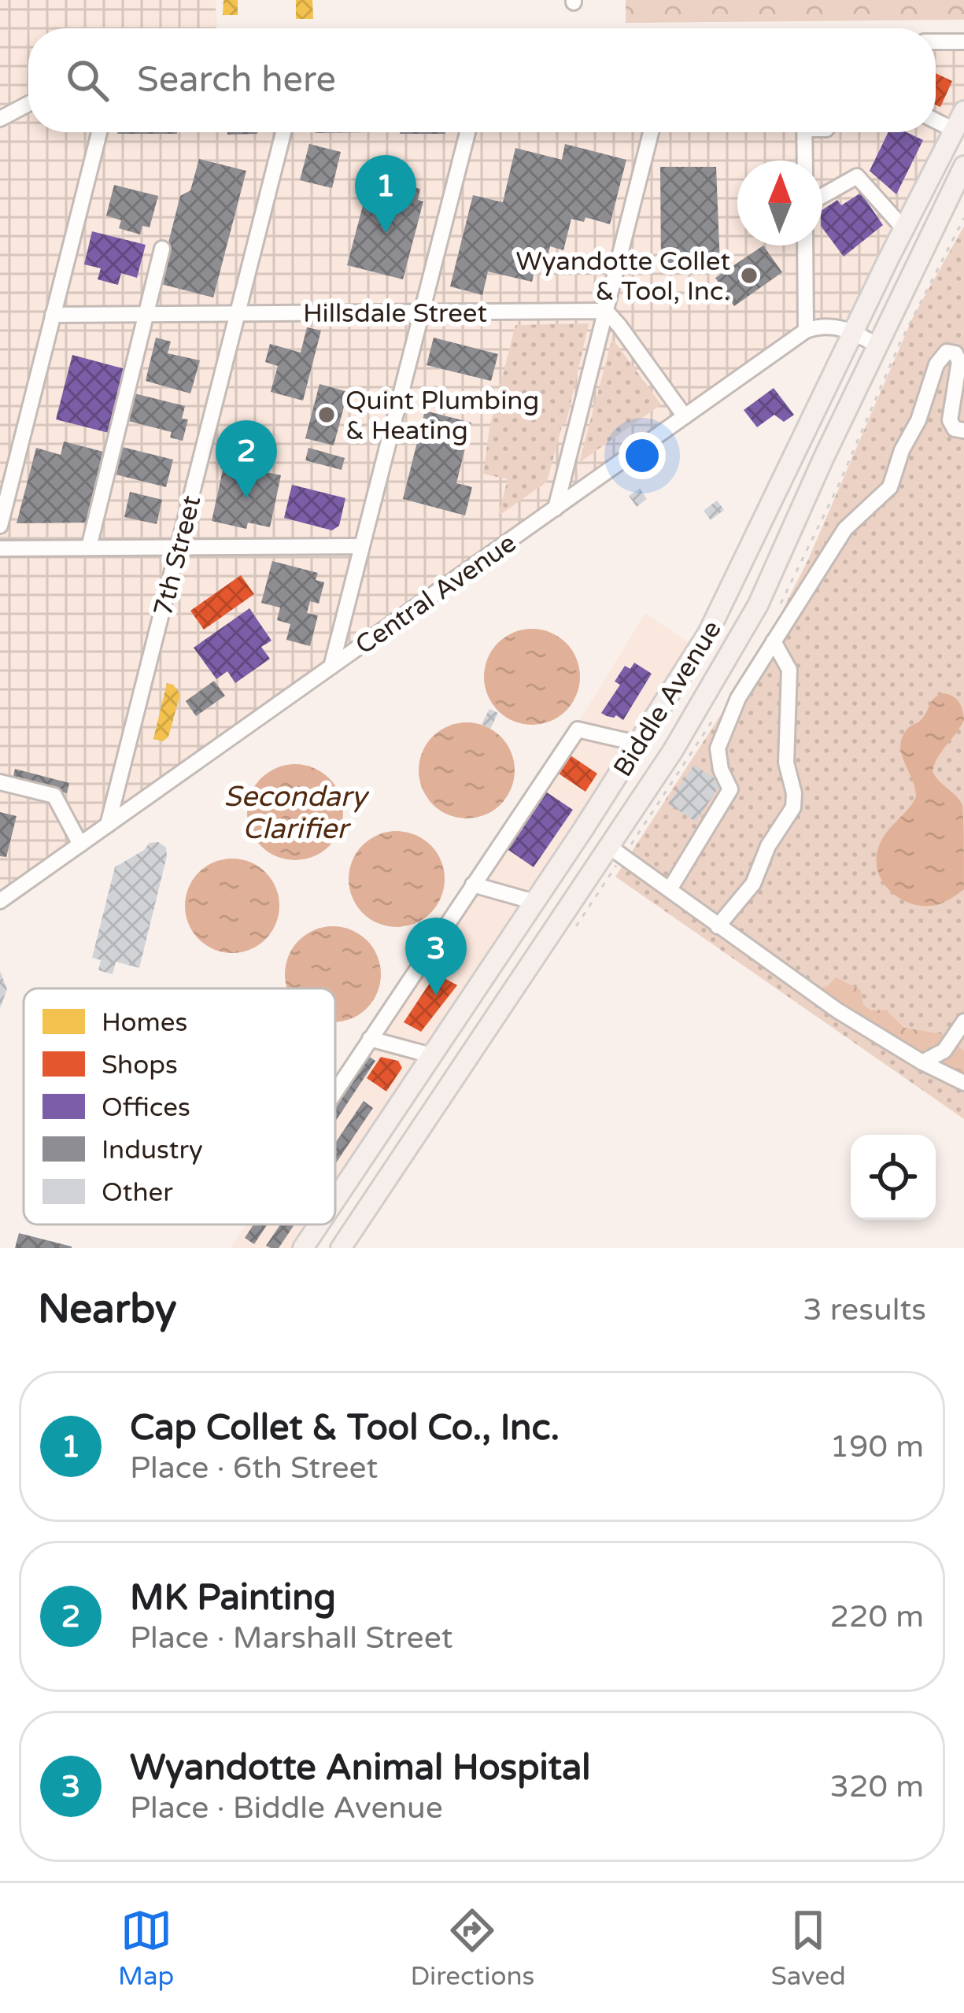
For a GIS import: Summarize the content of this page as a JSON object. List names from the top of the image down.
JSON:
{
  "streets": {
    "main road": ["Biddle Avenue"],
    "street": ["Hillsdale Street", "7th Street", "Central Avenue"]
  },
  "crossings": [
    ["Hillsdale Street", "7th Street"],
    ["7th Street", "Central Avenue"]
  ],
  "water": ["Secondary Clarifier"],
  "places": ["Wyandotte Collet & Tool, Inc.", "Quint Plumbing & Heating"],
  "legend": [
    "Homes",
    "Shops",
    "Offices",
    "Industry",
    "Other"
  ],
  "north": "top",
  "page": {
    "search": "Search here",
    "pins": ["1", "2", "3"],
    "heading": ["Nearby", "3 results"],
    "list": [
      {
        "mark": "1",
        "name": "Cap Collet & Tool Co., Inc.",
        "note": "Place · 6th Street",
        "value": "190 m"
      },
      {
        "mark": "2",
        "name": "MK Painting",
        "note": "Place · Marshall Street",
        "value": "220 m"
      },
      {
        "mark": "3",
        "name": "Wyandotte Animal Hospital",
        "note": "Place · Biddle Avenue",
        "value": "320 m"
      }
    ],
    "nav": ["Map", "Directions", "Saved"]
  }
}
